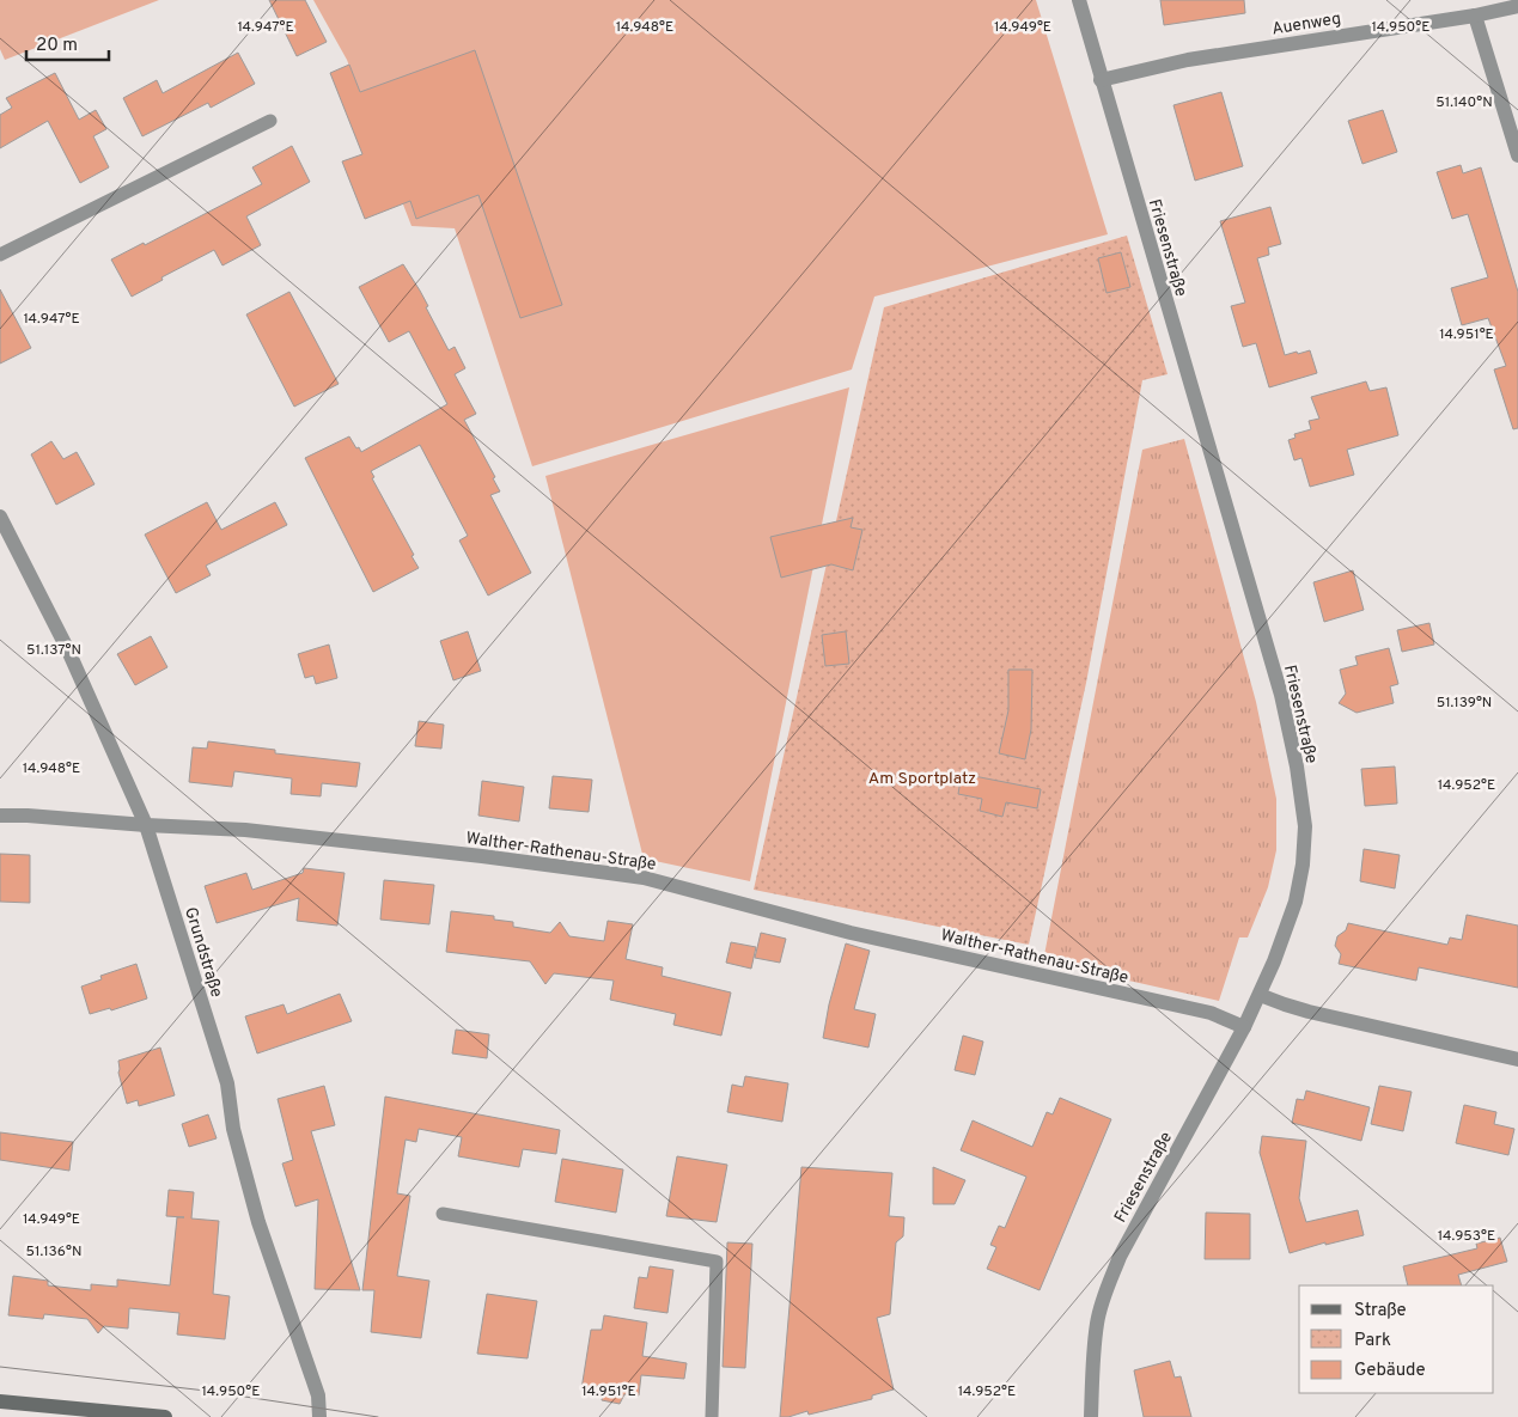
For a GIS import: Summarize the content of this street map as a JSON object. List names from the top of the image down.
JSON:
{
  "streets": {
    "street": [
      "Auenweg",
      "Friesenstraße",
      "Walther-Rathenau-Straße",
      "Grundstraße"
    ]
  },
  "crossings": [
    ["Auenweg", "Friesenstraße"],
    ["Friesenstraße", "Walther-Rathenau-Straße"],
    ["Walther-Rathenau-Straße", "Grundstraße"]
  ],
  "parks": ["Am Sportplatz"],
  "legend": ["Straße", "Park", "Gebäude"],
  "scale_bar": "20 m",
  "coordinates": [
    "14.947°E",
    "14.948°E",
    "14.949°E",
    "14.950°E",
    "51.140°N",
    "14.951°E",
    "51.137°N",
    "51.139°N",
    "14.952°E",
    "14.953°E",
    "51.136°N"
  ]
}
